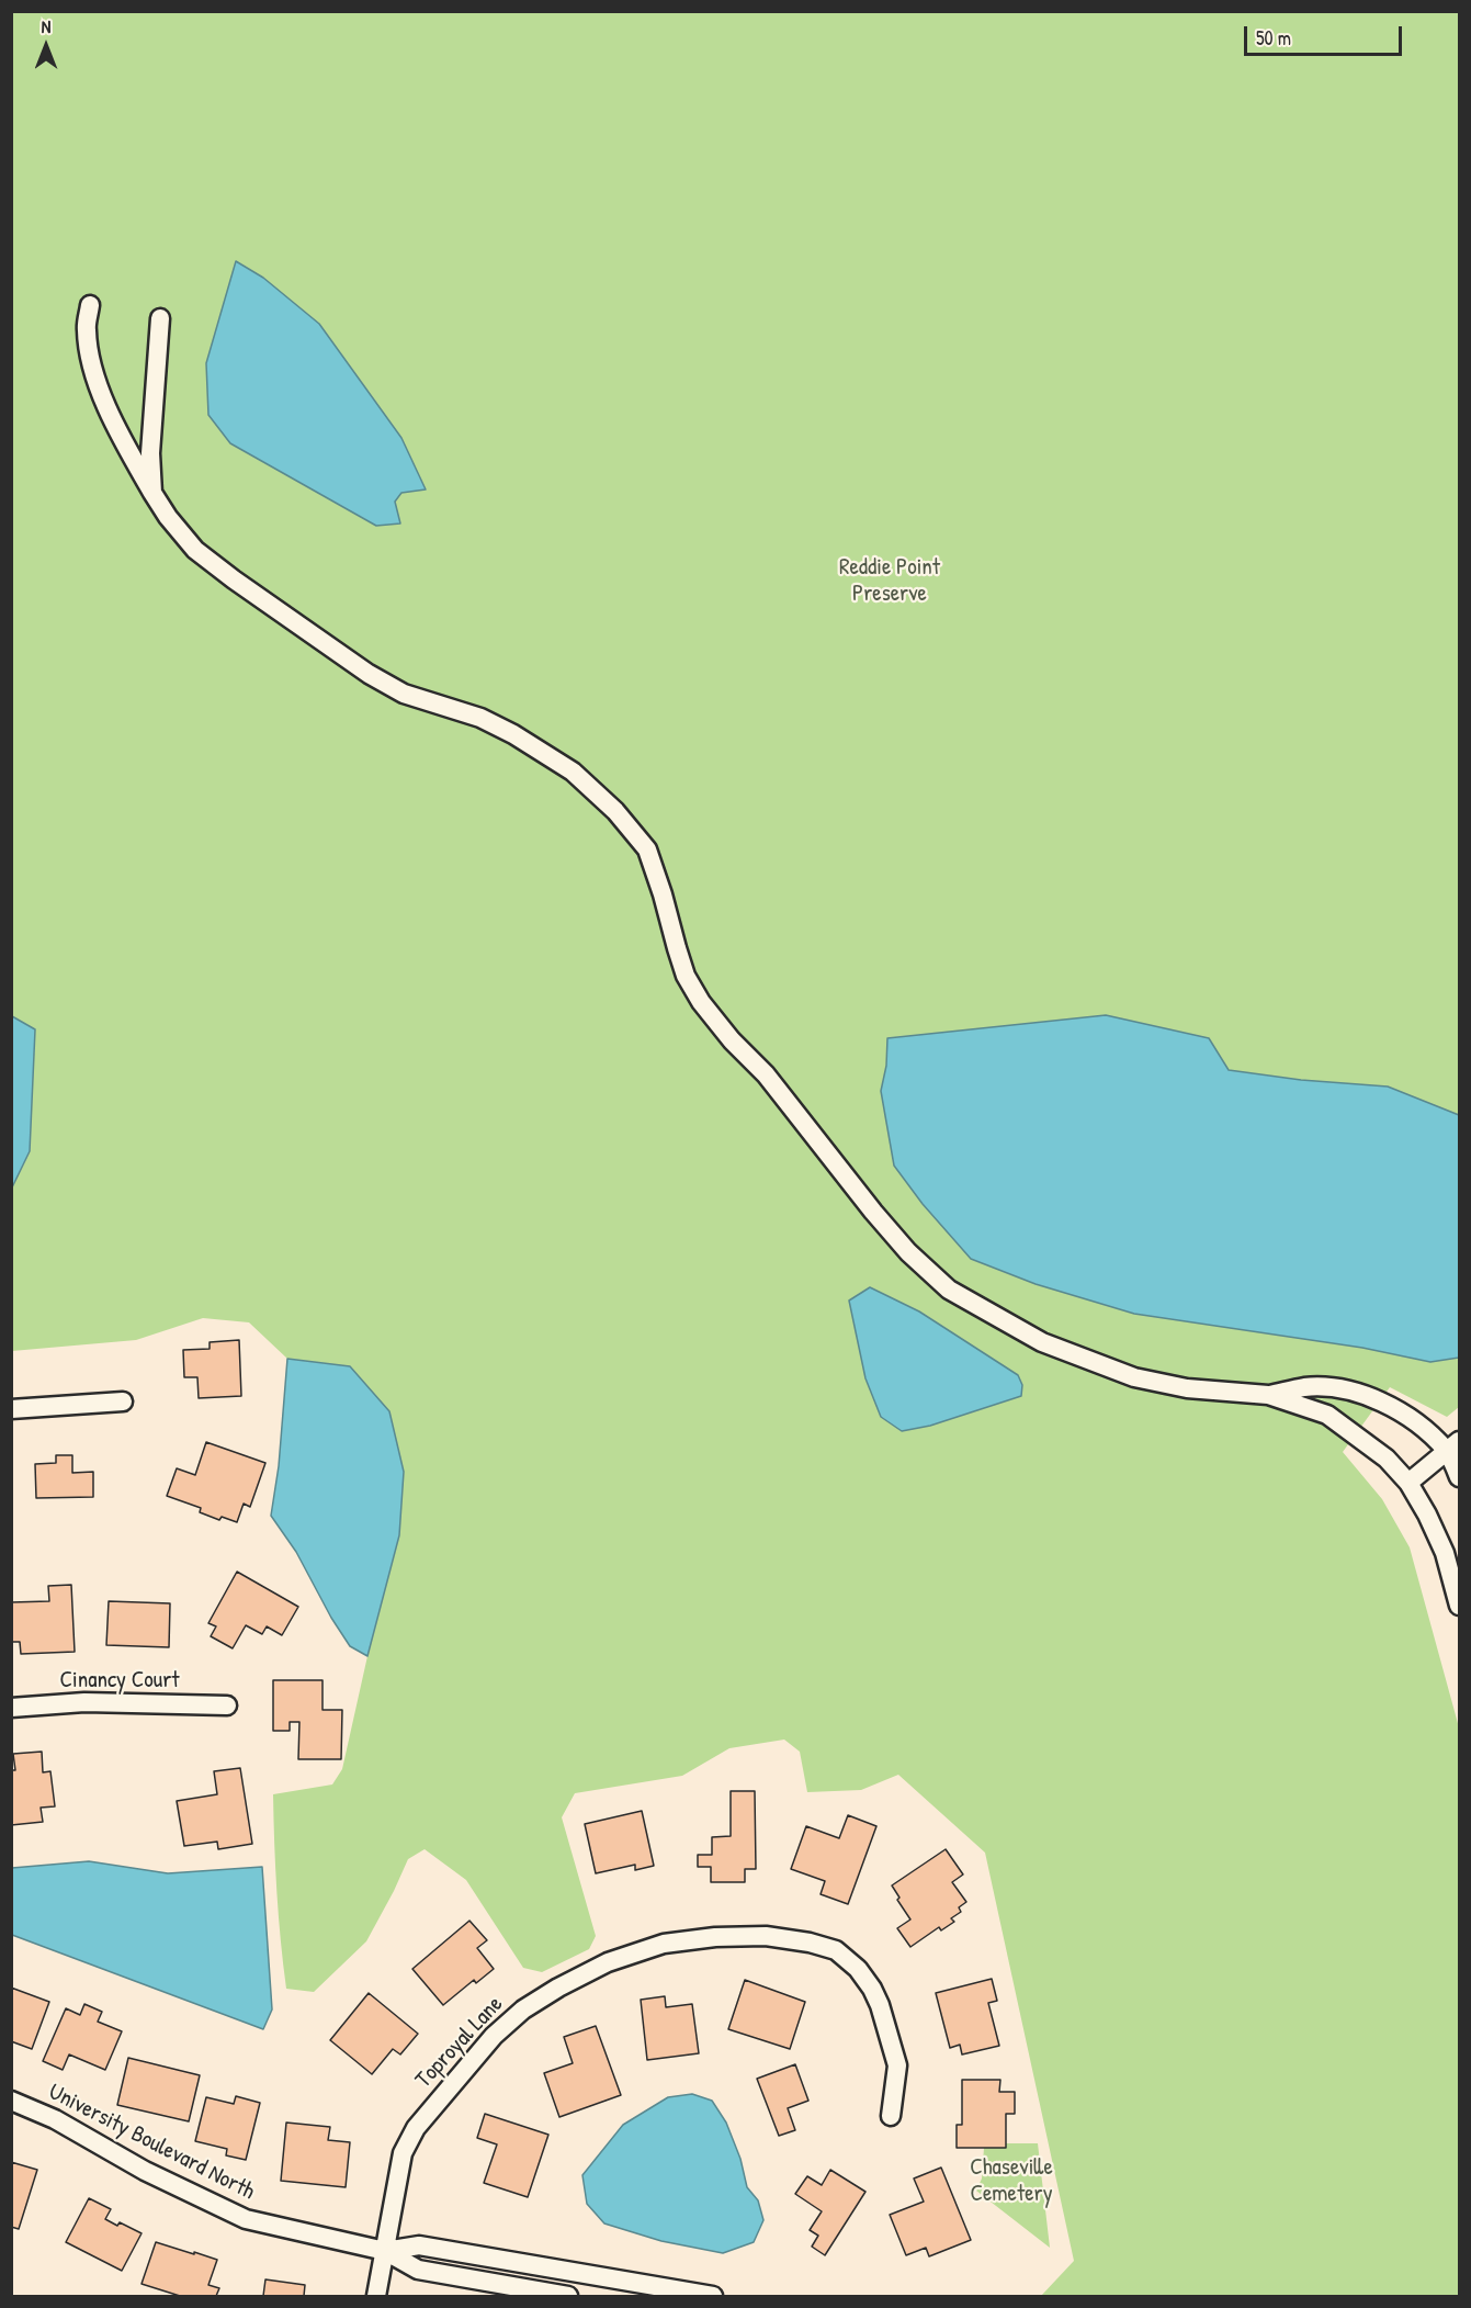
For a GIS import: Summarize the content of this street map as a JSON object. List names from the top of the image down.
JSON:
{
  "streets": {
    "street": ["Cinancy Court", "Toproyal Lane", "University Boulevard North"]
  },
  "crossings": [
    ["Toproyal Lane", "University Boulevard North"]
  ],
  "parks": ["Reddie Point Preserve", "Chaseville Cemetery"],
  "scale_bar": "50 m",
  "north": "top"
}
